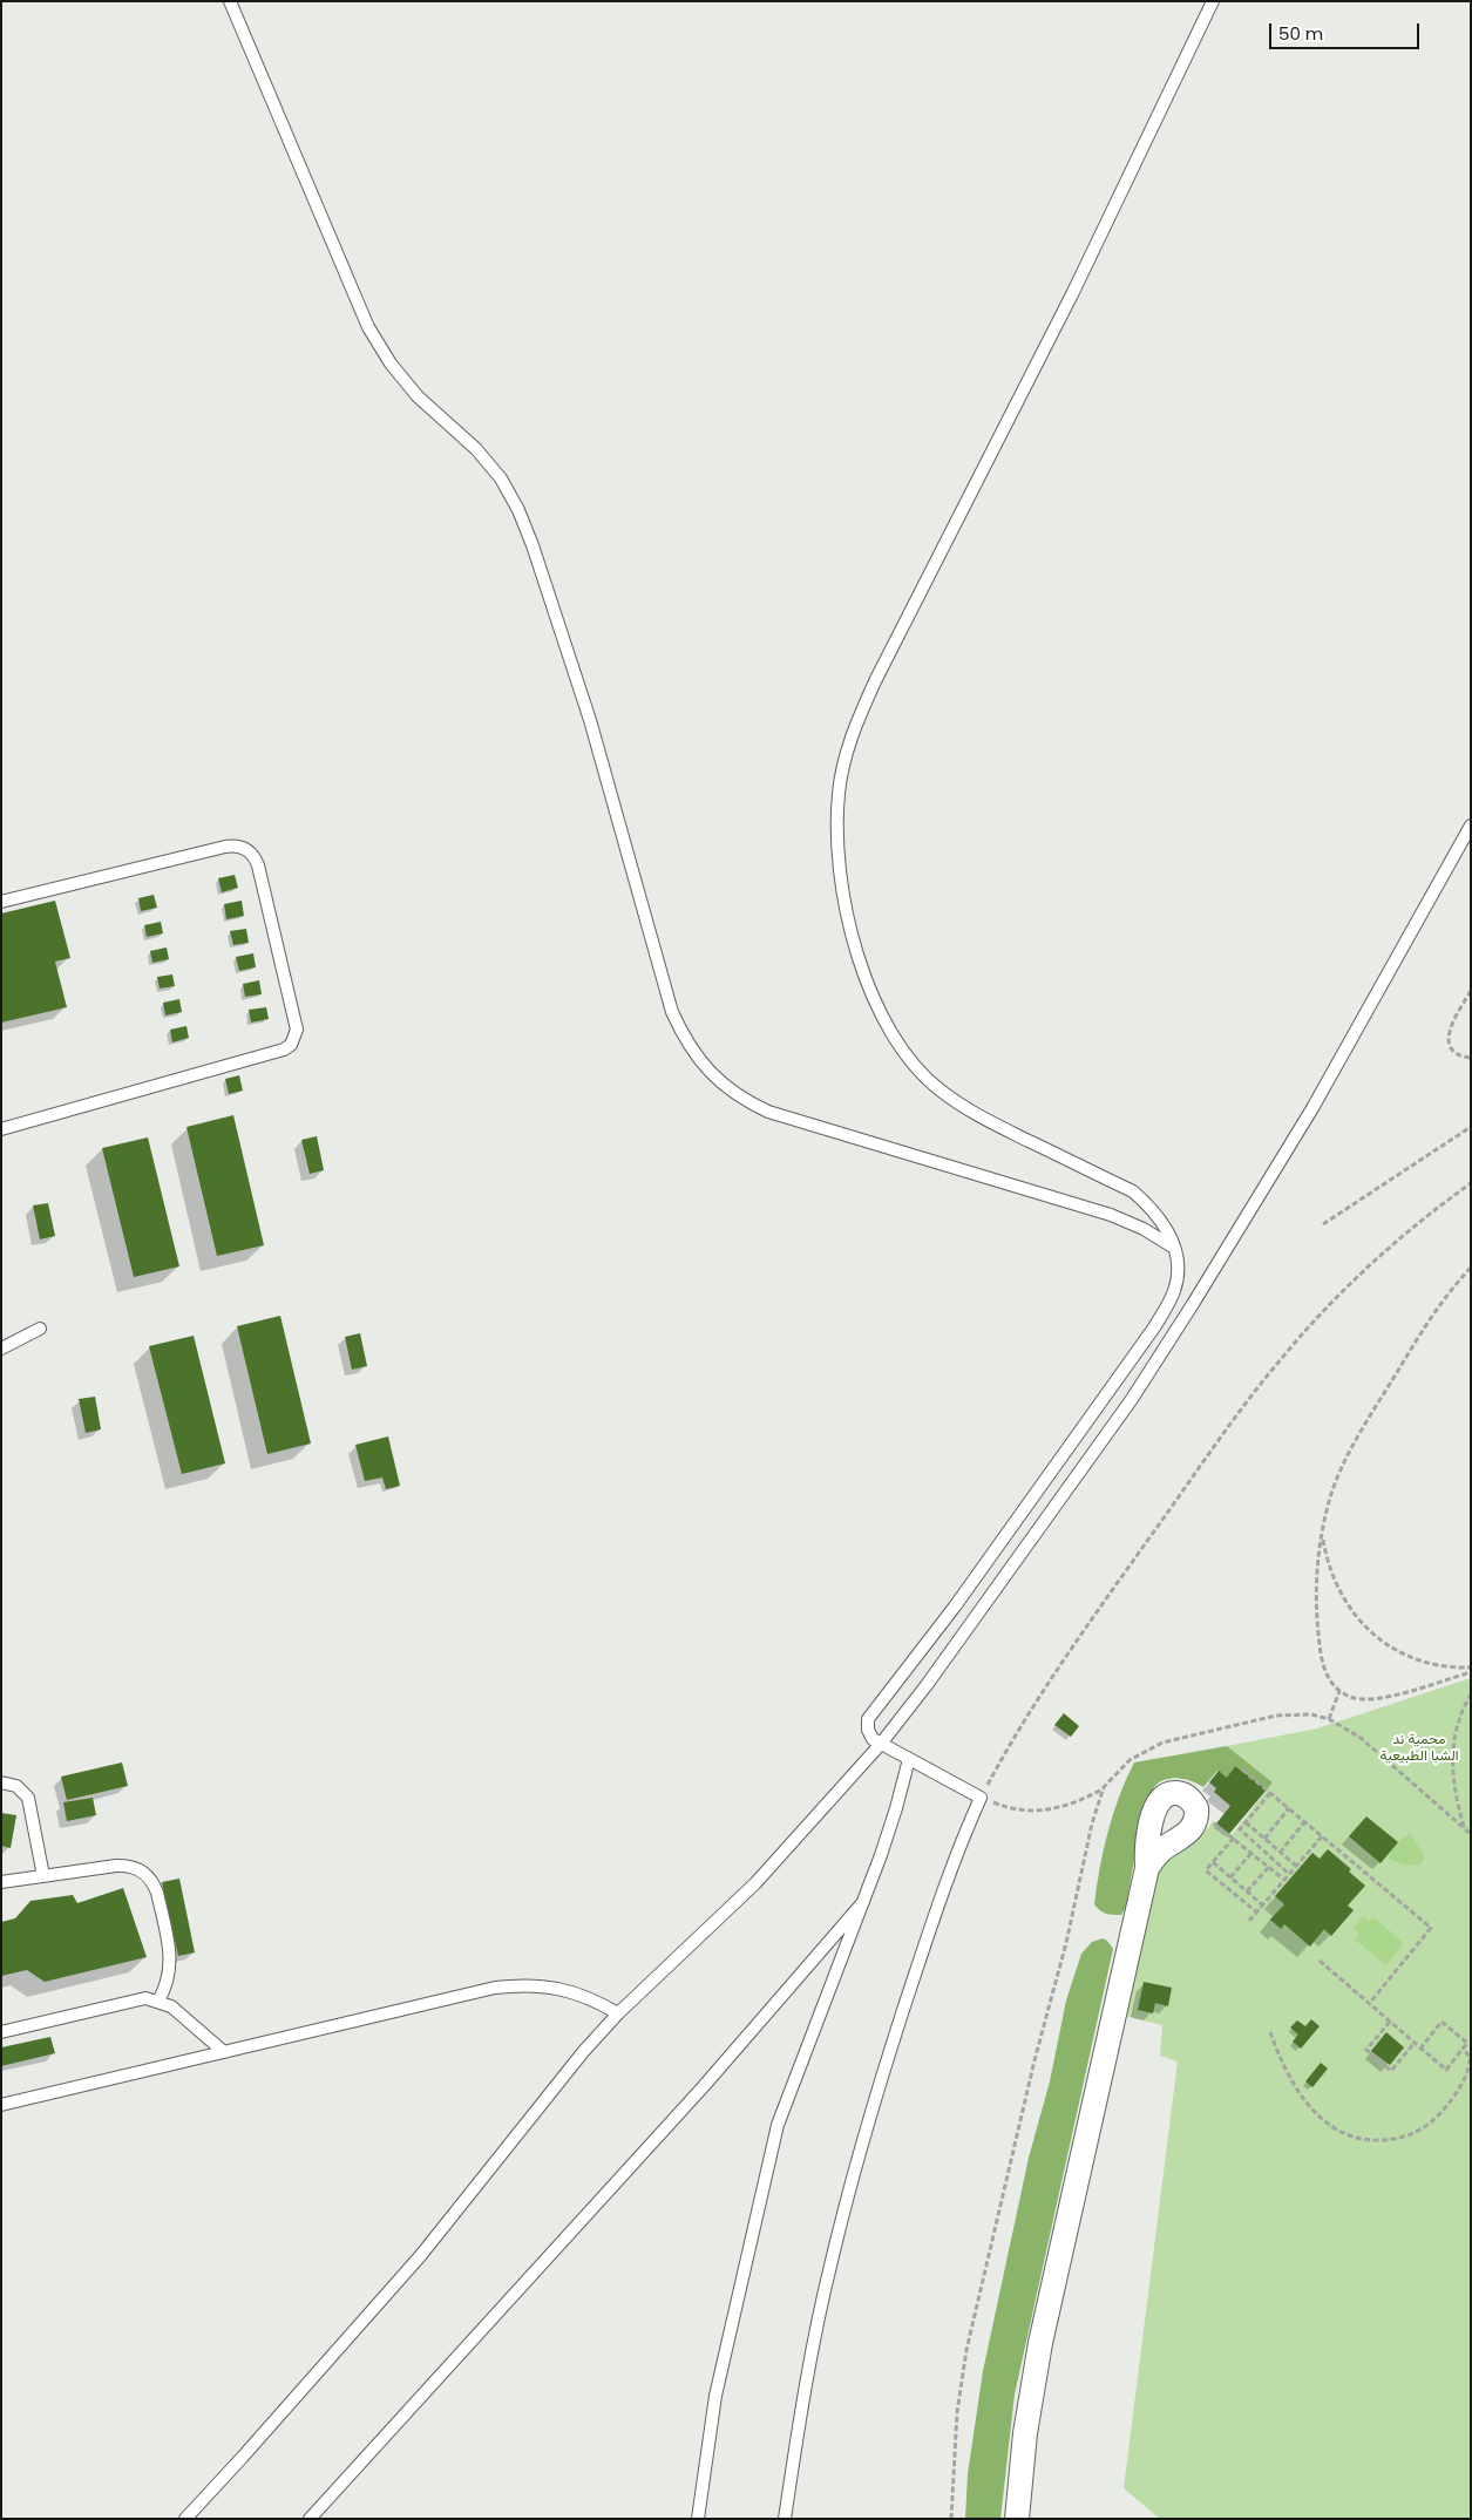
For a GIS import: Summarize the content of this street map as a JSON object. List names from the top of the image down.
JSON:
{
  "parks": ["محمية ند الشبا الطبيعية"],
  "scale_bar": "50 m"
}
